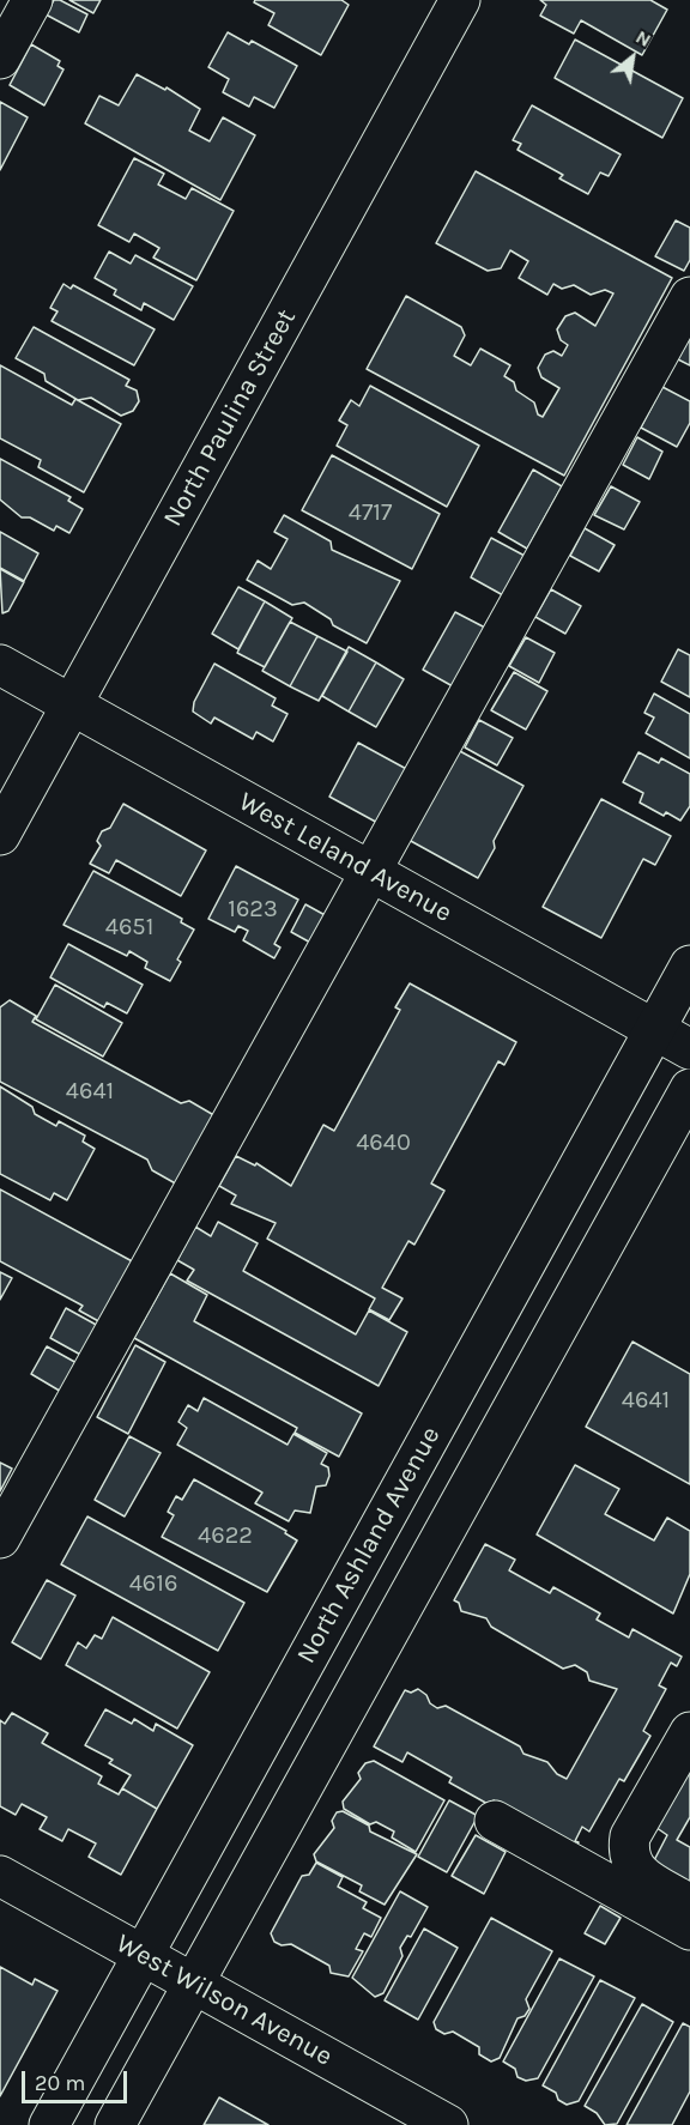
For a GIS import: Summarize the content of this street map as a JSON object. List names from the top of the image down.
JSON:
{
  "streets": {
    "main road": [
      "North Paulina Street",
      "West Leland Avenue",
      "North Ashland Avenue",
      "West Wilson Avenue"
    ]
  },
  "crossings": [
    ["North Paulina Street", "West Leland Avenue"],
    ["West Leland Avenue", "North Ashland Avenue"],
    ["North Ashland Avenue", "West Wilson Avenue"]
  ],
  "house_numbers": [
    "4717",
    "1623",
    "4651",
    "4641",
    "4640",
    "4641",
    "4622",
    "4616"
  ],
  "scale_bar": "20 m",
  "north": "top right"
}
